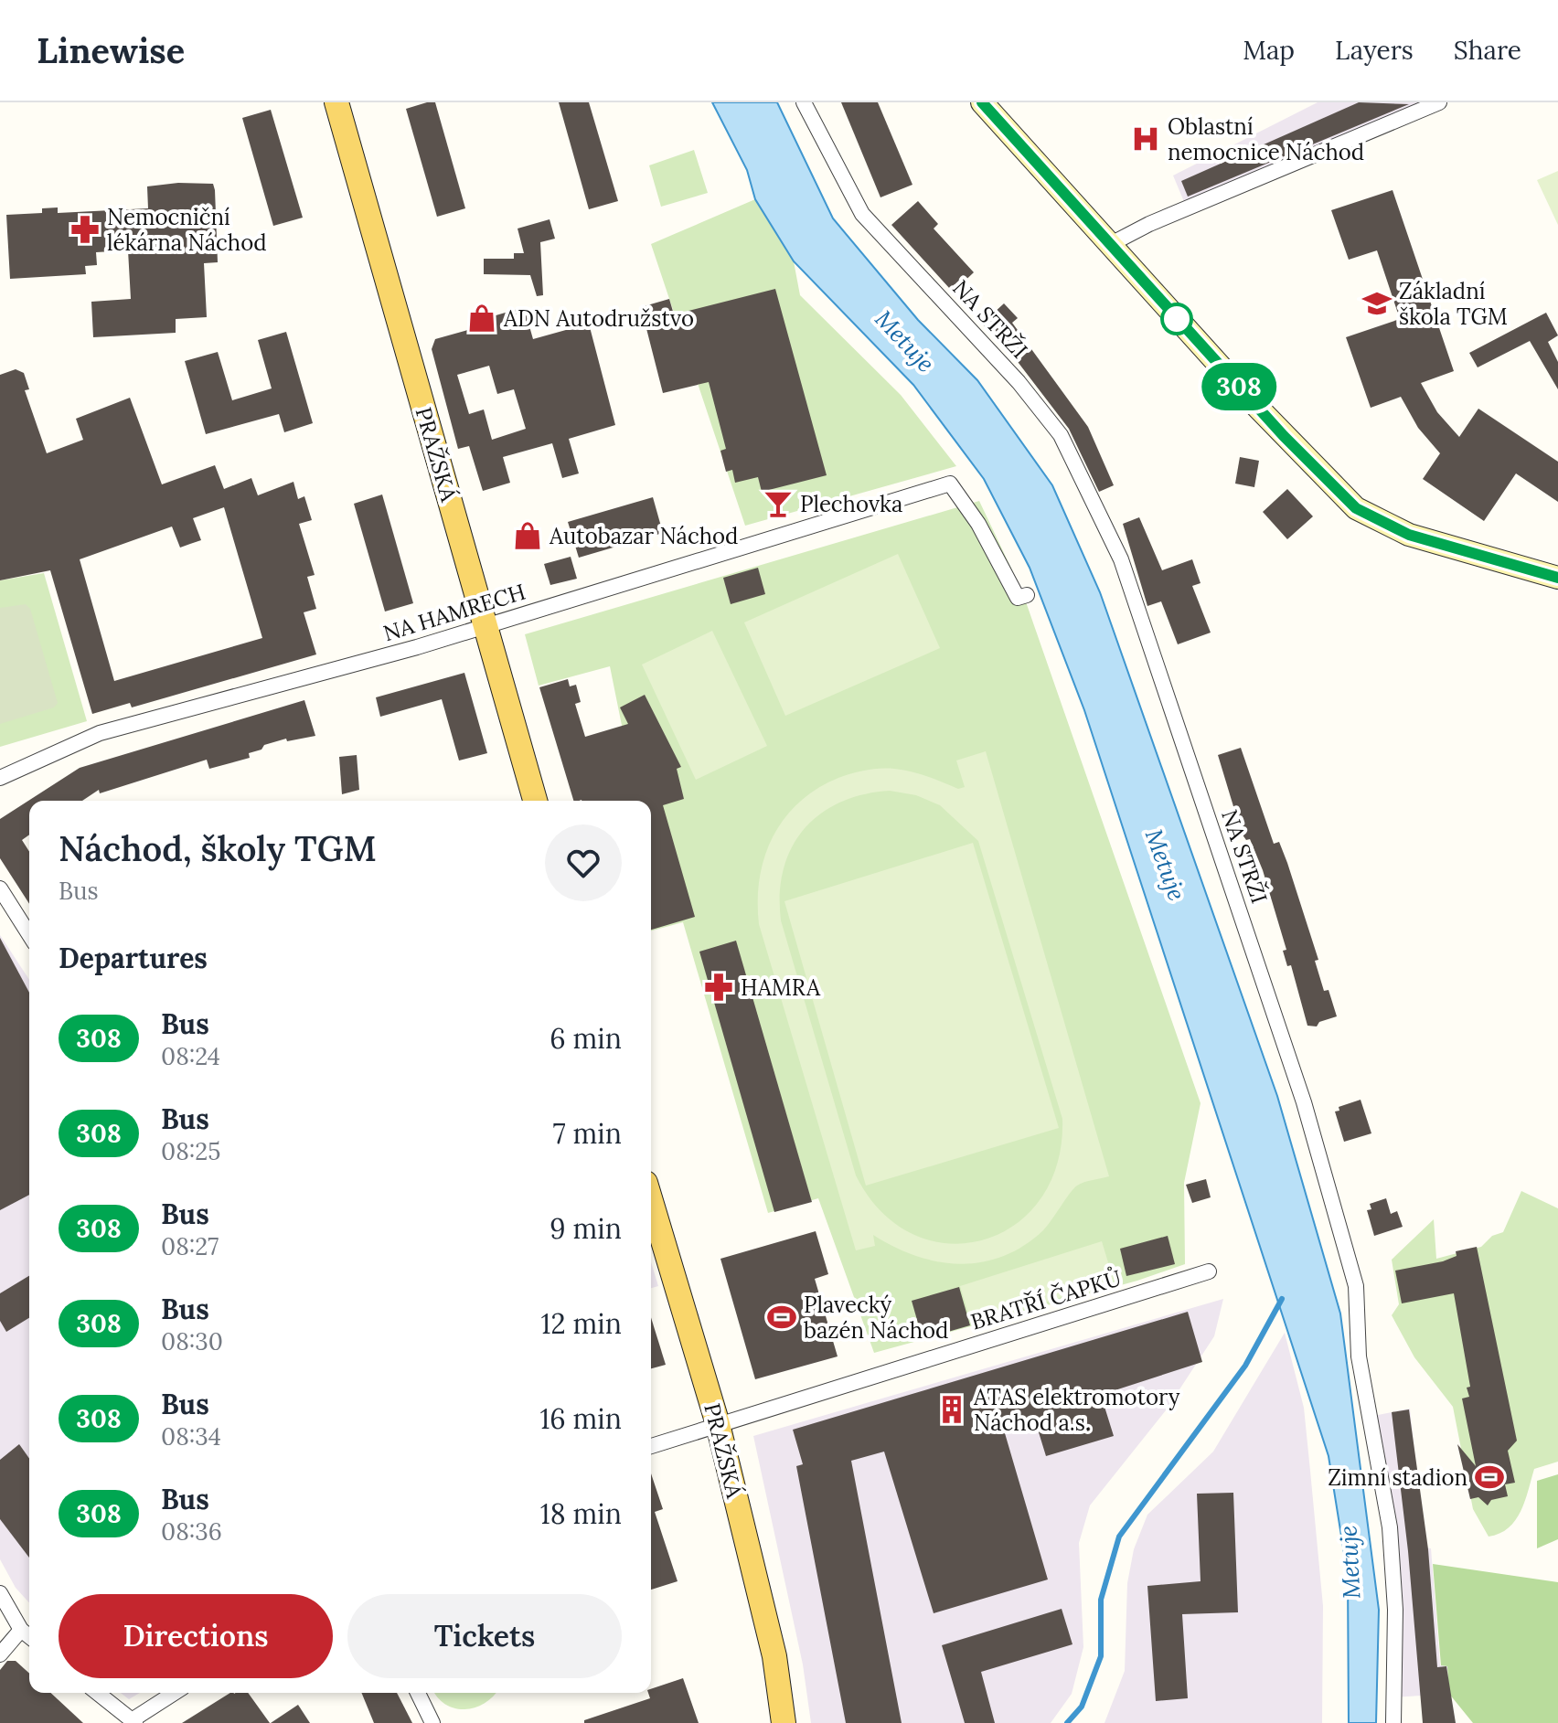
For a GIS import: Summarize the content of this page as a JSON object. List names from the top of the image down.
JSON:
{
  "streets": {
    "main road": ["PRAŽSKÁ"],
    "street": ["NA STRŽI", "NA HAMRECH", "BRATŘÍ ČAPKŮ"]
  },
  "crossings": [
    ["PRAŽSKÁ", "NA HAMRECH"],
    ["PRAŽSKÁ", "BRATŘÍ ČAPKŮ"]
  ],
  "water": ["Metuje"],
  "places": {
    "hospital": ["Oblastní nemocnice Náchod"],
    "pharmacy": ["Nemocniční lékárna Náchod", "HAMRA"],
    "school or university": ["Základní škola TGM"],
    "shop": ["ADN Autodružstvo", "Autobazar Náchod"],
    "bar": ["Plechovka"],
    "sports": ["Plavecký bazén Náchod", "Zimní stadion"],
    "building": ["ATAS elektromotory Náchod a.s."]
  },
  "lines": ["bus line 308"],
  "page": {
    "header": "Linewise",
    "nav": ["Map", "Layers", "Share"],
    "on_map": "308",
    "heading": [
      ["Náchod, školy TGM", "Bus"],
      "Departures"
    ],
    "list": [
      {
        "mark": "308",
        "name": "Bus",
        "note": "08:24",
        "value": "6 min"
      },
      {
        "mark": "308",
        "name": "Bus",
        "note": "08:25",
        "value": "7 min"
      },
      {
        "mark": "308",
        "name": "Bus",
        "note": "08:27",
        "value": "9 min"
      },
      {
        "mark": "308",
        "name": "Bus",
        "note": "08:30",
        "value": "12 min"
      },
      {
        "mark": "308",
        "name": "Bus",
        "note": "08:34",
        "value": "16 min"
      },
      {
        "mark": "308",
        "name": "Bus",
        "note": "08:36",
        "value": "18 min"
      }
    ],
    "buttons": ["Directions", "Tickets"]
  }
}
